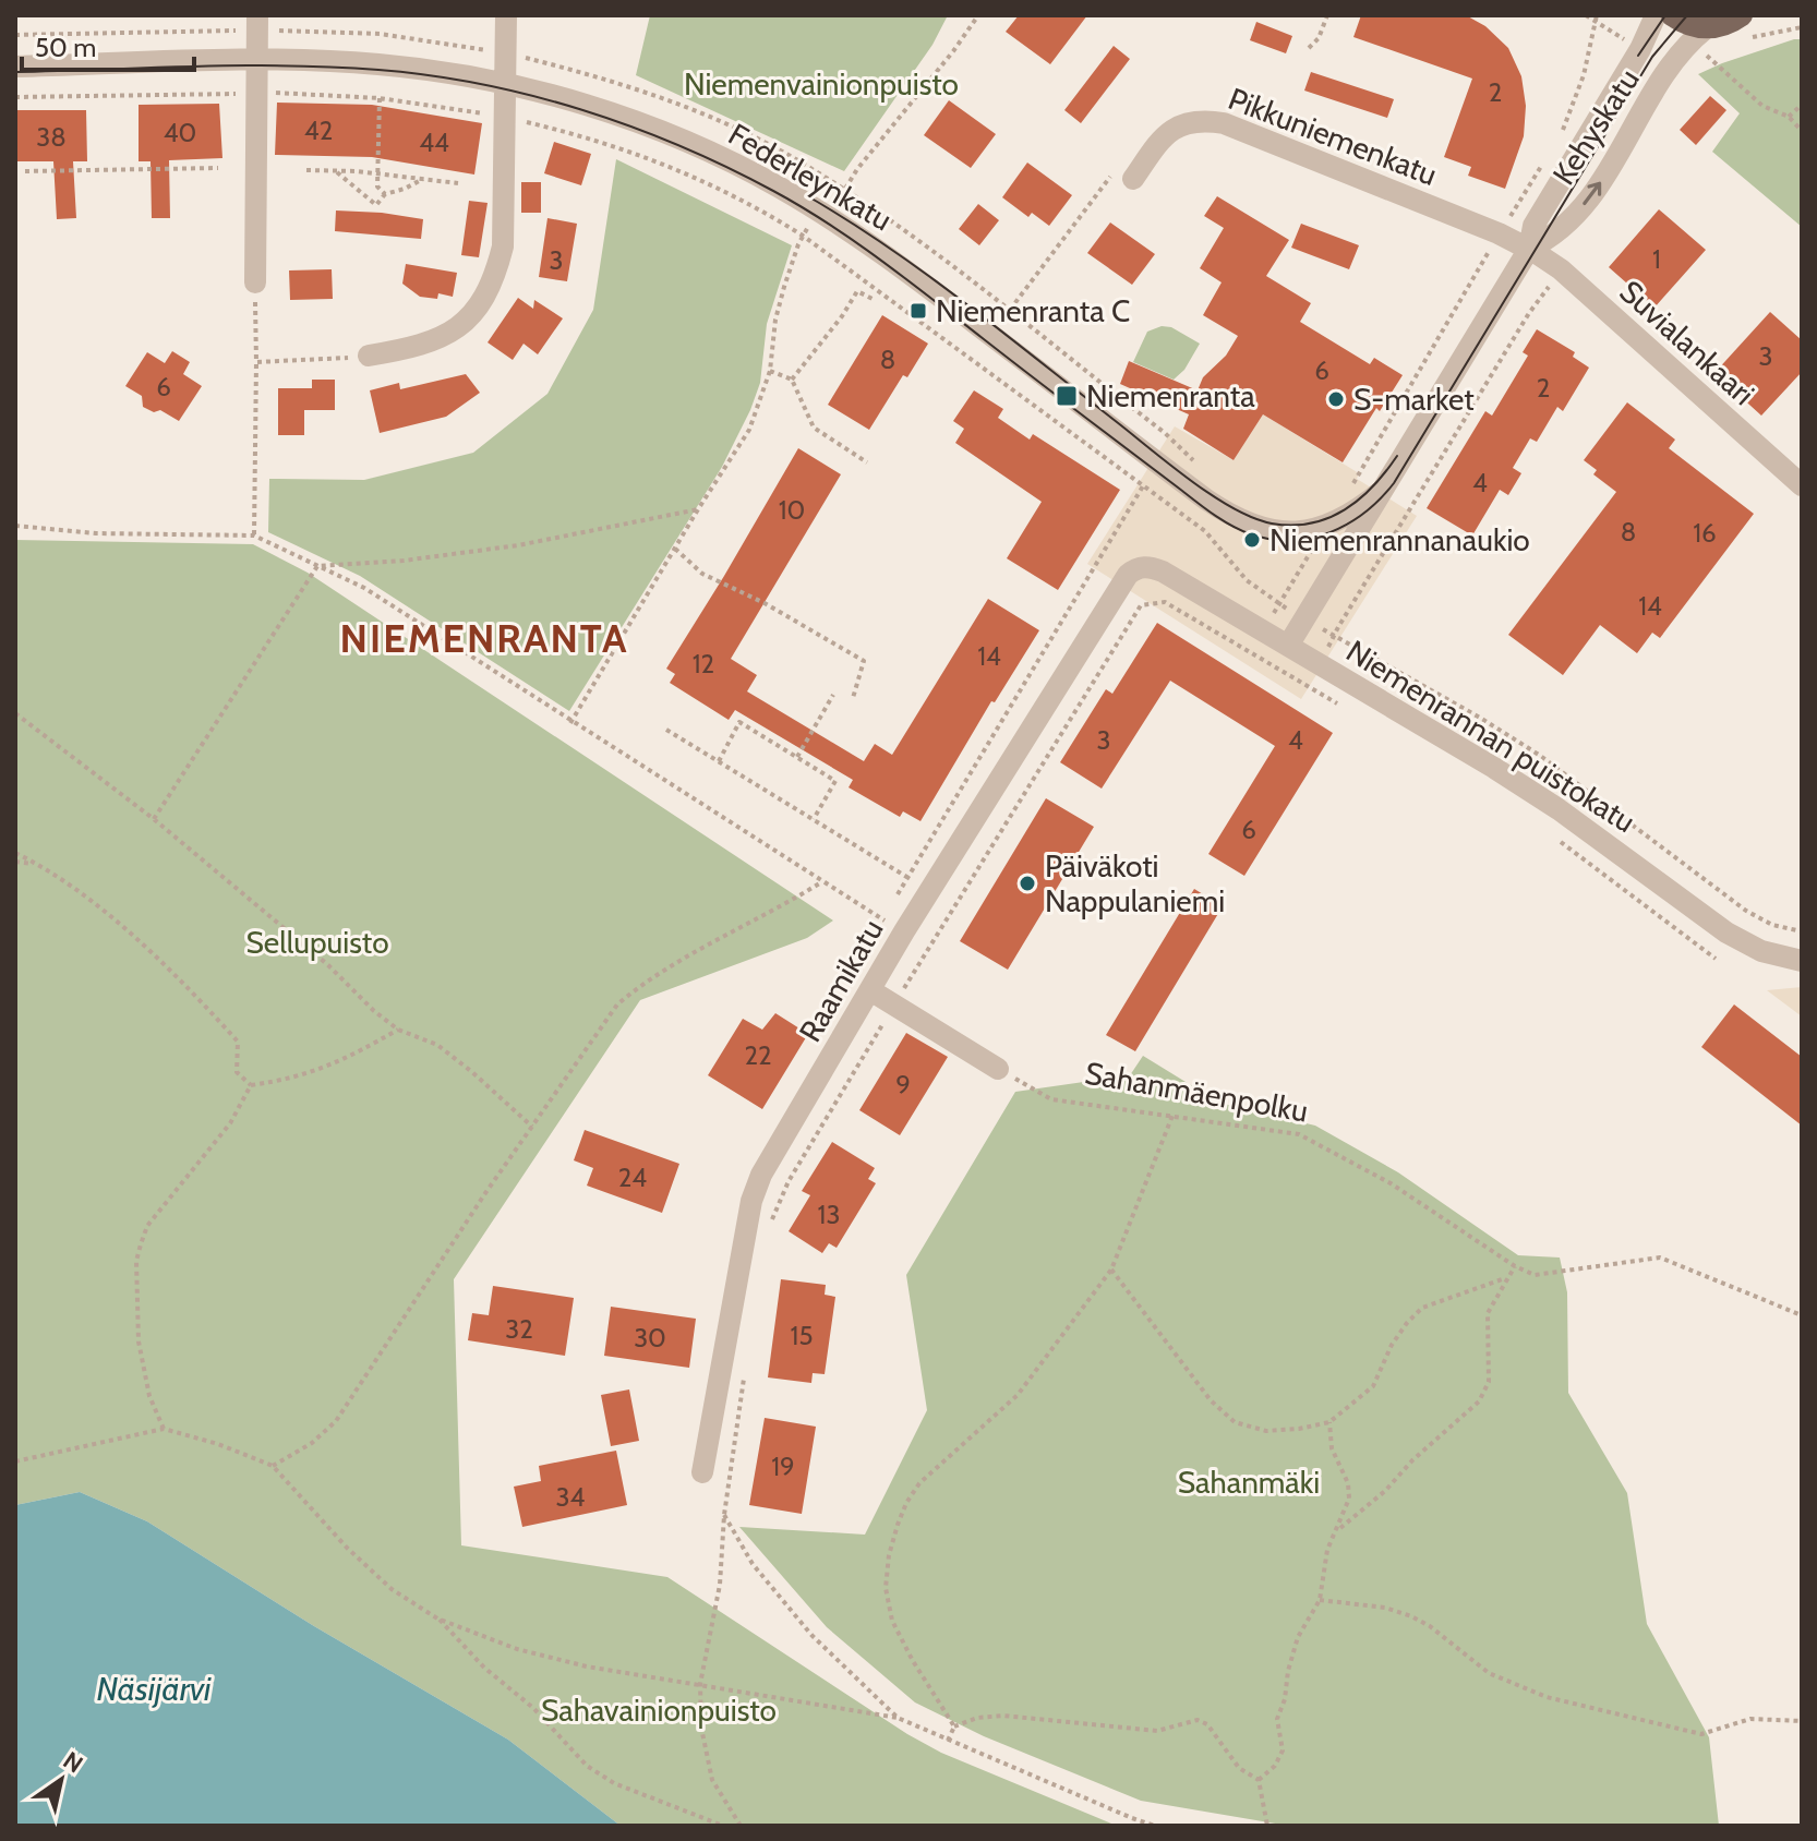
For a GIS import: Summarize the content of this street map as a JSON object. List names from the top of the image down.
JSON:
{
  "streets": {
    "street": [
      "Kehyskatu",
      "Pikkuniemenkatu",
      "Federleynkatu",
      "Suvialankaari",
      "Niemenrannan puistokatu",
      "Raamikatu"
    ],
    "path": ["Sahanmäenpolku"]
  },
  "crossings": [
    ["Kehyskatu", "Pikkuniemenkatu"],
    ["Kehyskatu", "Federleynkatu"],
    ["Kehyskatu", "Suvialankaari"],
    ["Kehyskatu", "Niemenrannan puistokatu"],
    ["Pikkuniemenkatu", "Suvialankaari"],
    ["Niemenrannan puistokatu", "Raamikatu"]
  ],
  "districts": ["NIEMENRANTA"],
  "water": ["Näsijärvi"],
  "parks": [
    "Niemenvainionpuisto",
    "Sellupuisto",
    "Sahanmäki",
    "Sahavainionpuisto"
  ],
  "places": {
    "transit": ["Niemenranta C", "Niemenranta"],
    "other": ["S-market", "Niemenrannanaukio", "Päiväkoti Nappulaniemi"]
  },
  "house_numbers": [
    "2",
    "42",
    "40",
    "38",
    "44",
    "1",
    "3",
    "3",
    "8",
    "6",
    "6",
    "2",
    "4",
    "10",
    "8",
    "16",
    "14",
    "14",
    "12",
    "3",
    "4",
    "6",
    "22",
    "9",
    "24",
    "13",
    "32",
    "15",
    "30",
    "19",
    "34"
  ],
  "scale_bar": "50 m",
  "north": "top right"
}
